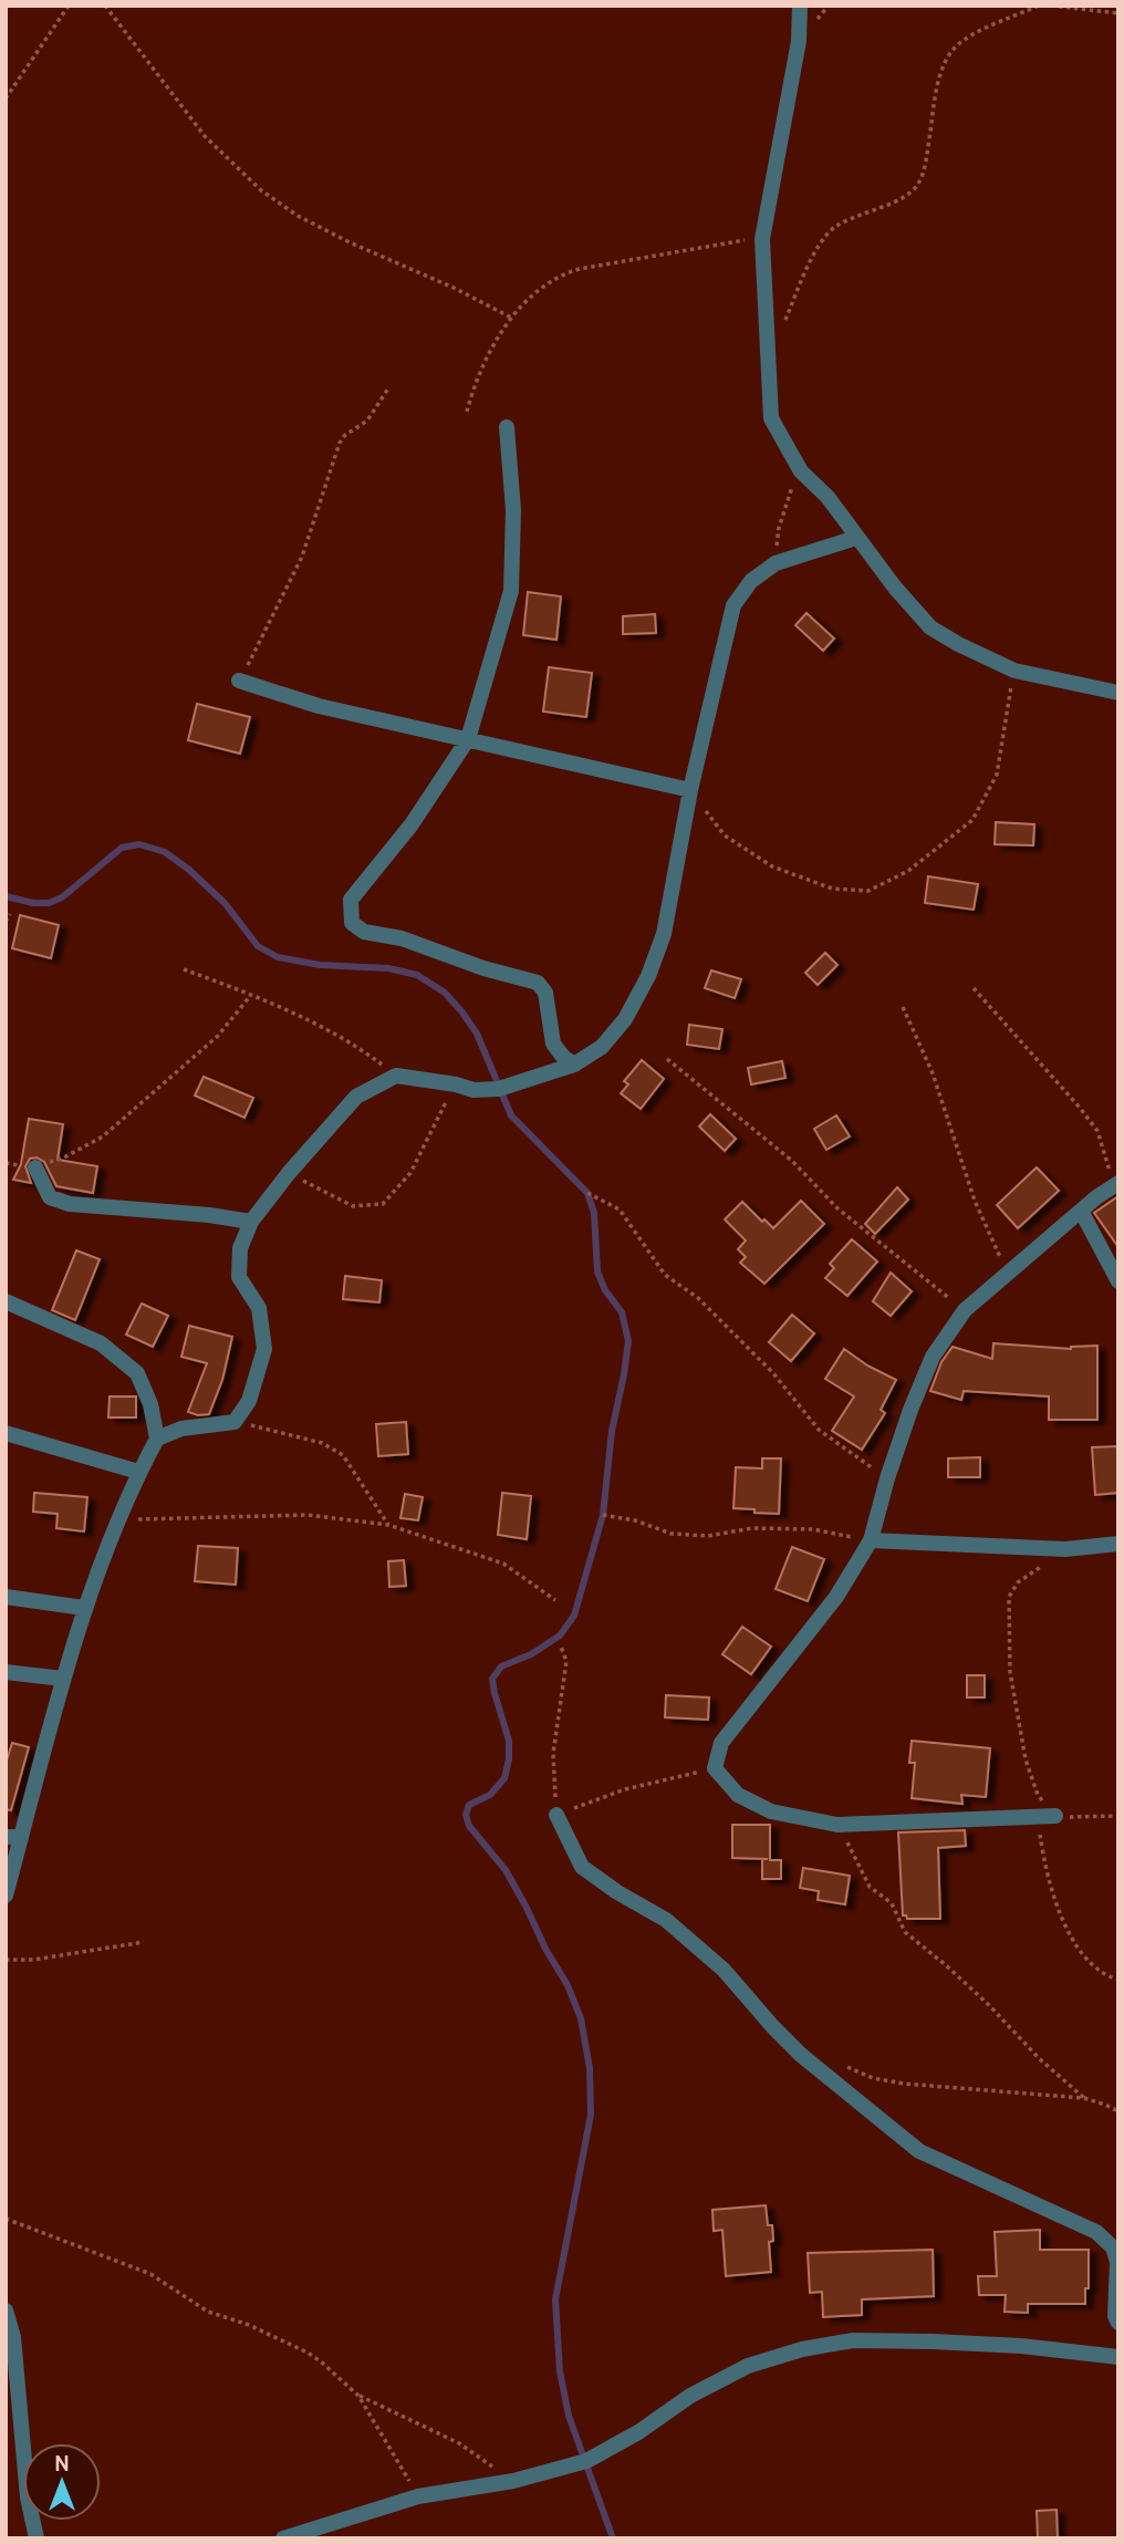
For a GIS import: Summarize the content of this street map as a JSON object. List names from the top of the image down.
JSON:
{
  "north": "top"
}
